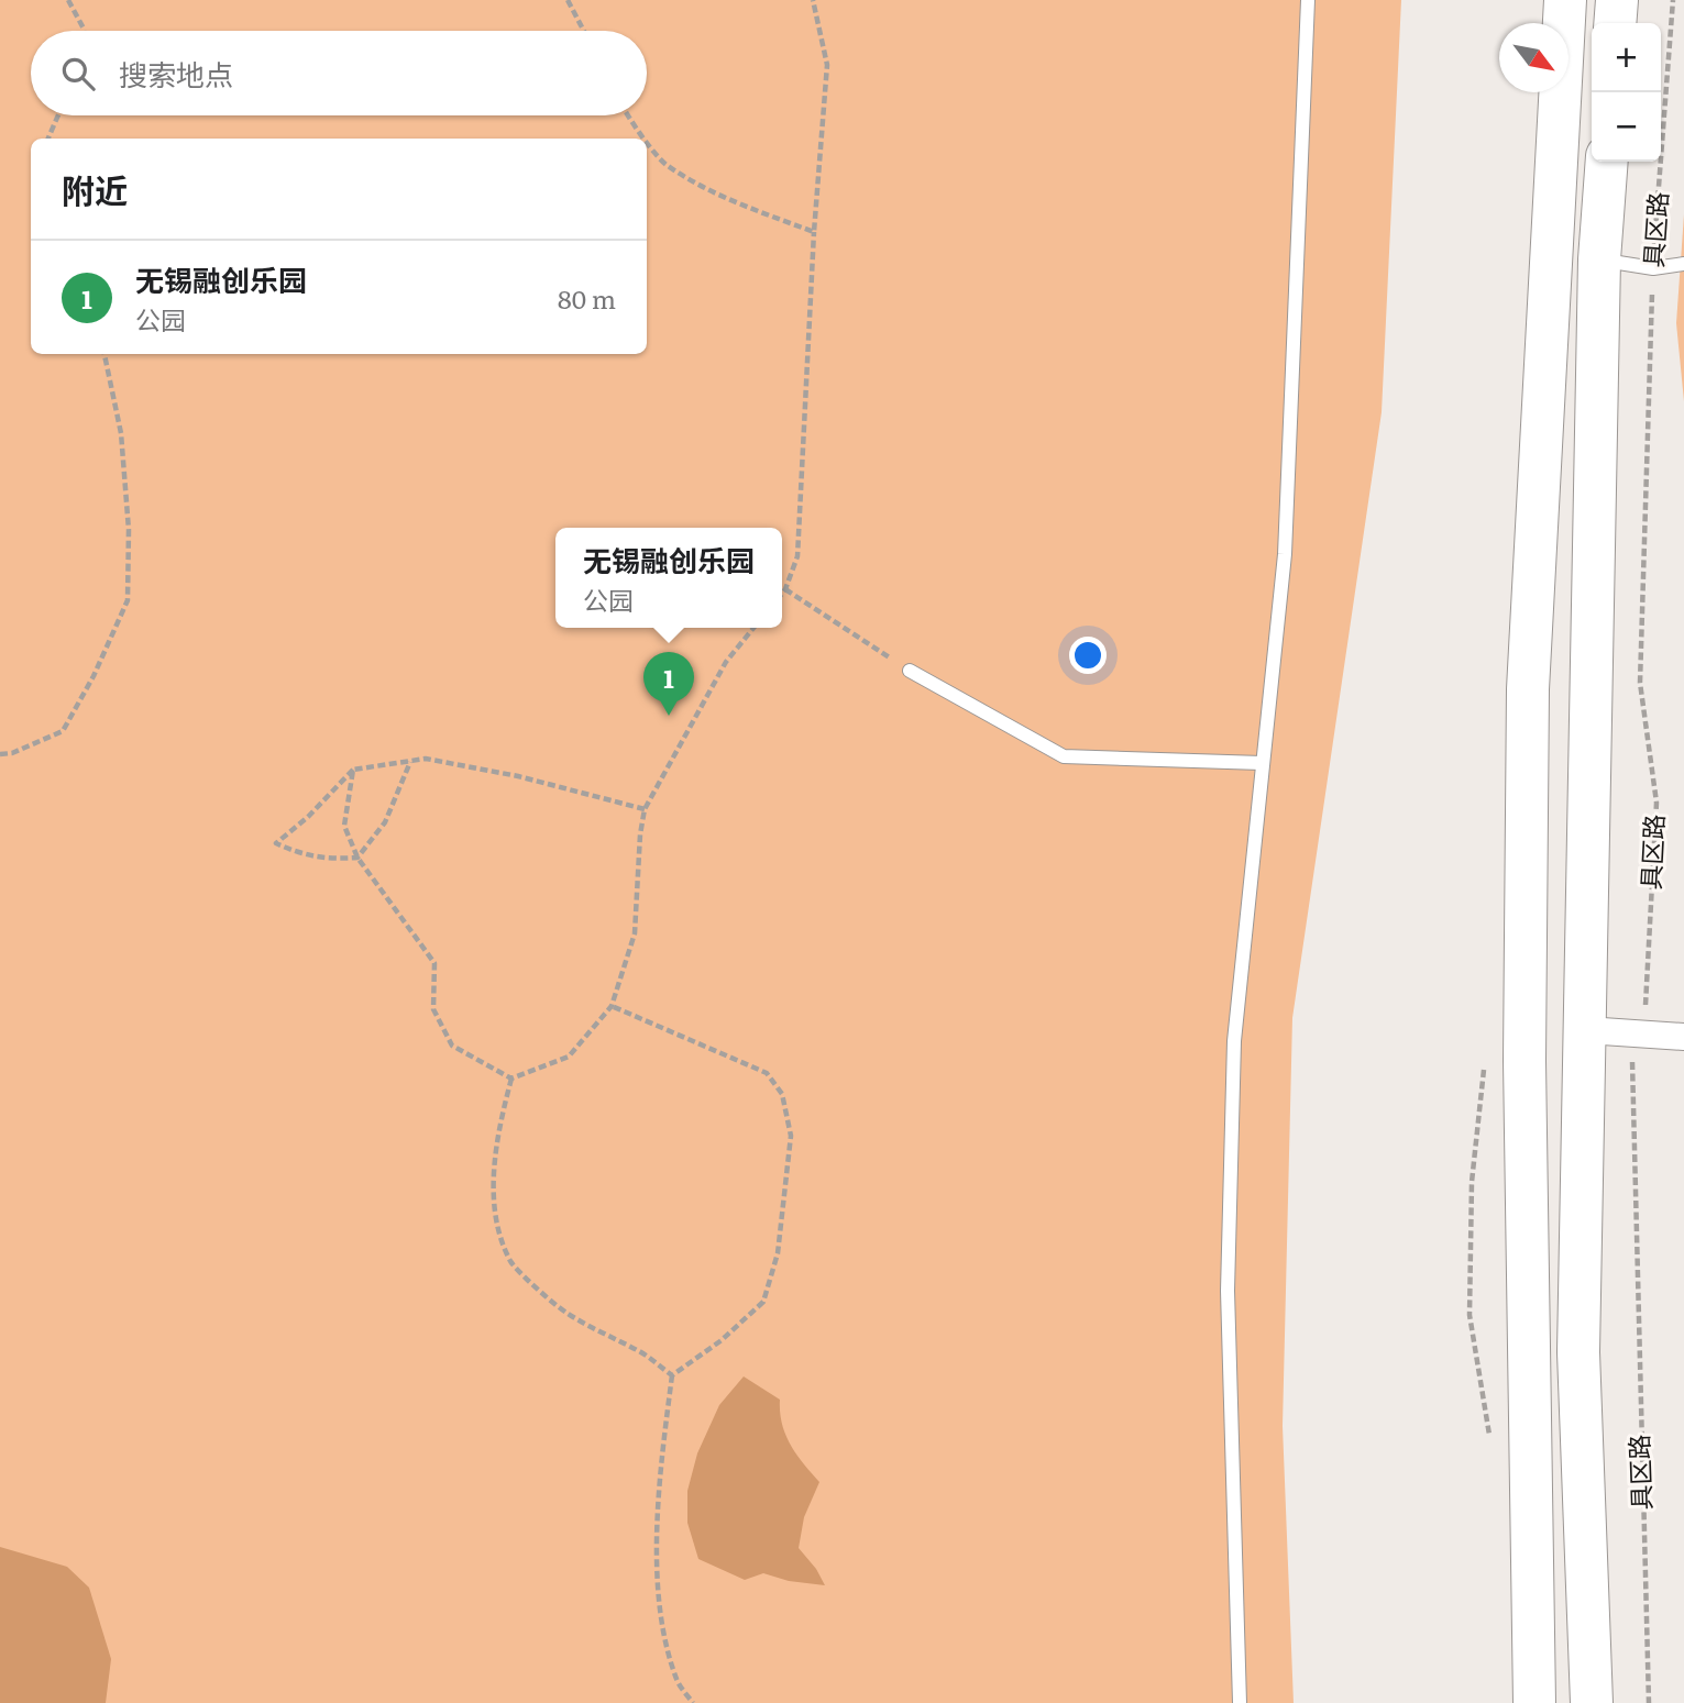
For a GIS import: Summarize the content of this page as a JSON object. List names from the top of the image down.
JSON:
{
  "streets": {
    "path": ["具区路"]
  },
  "north": "bottom right",
  "page": {
    "map_buttons": ["+", "−"],
    "search": "搜索地点",
    "heading": "附近",
    "list": [
      {
        "mark": "1",
        "name": "无锡融创乐园",
        "note": "公园",
        "value": "80 m"
      }
    ],
    "popup": ["无锡融创乐园", "公园"],
    "pins": "1"
  }
}
